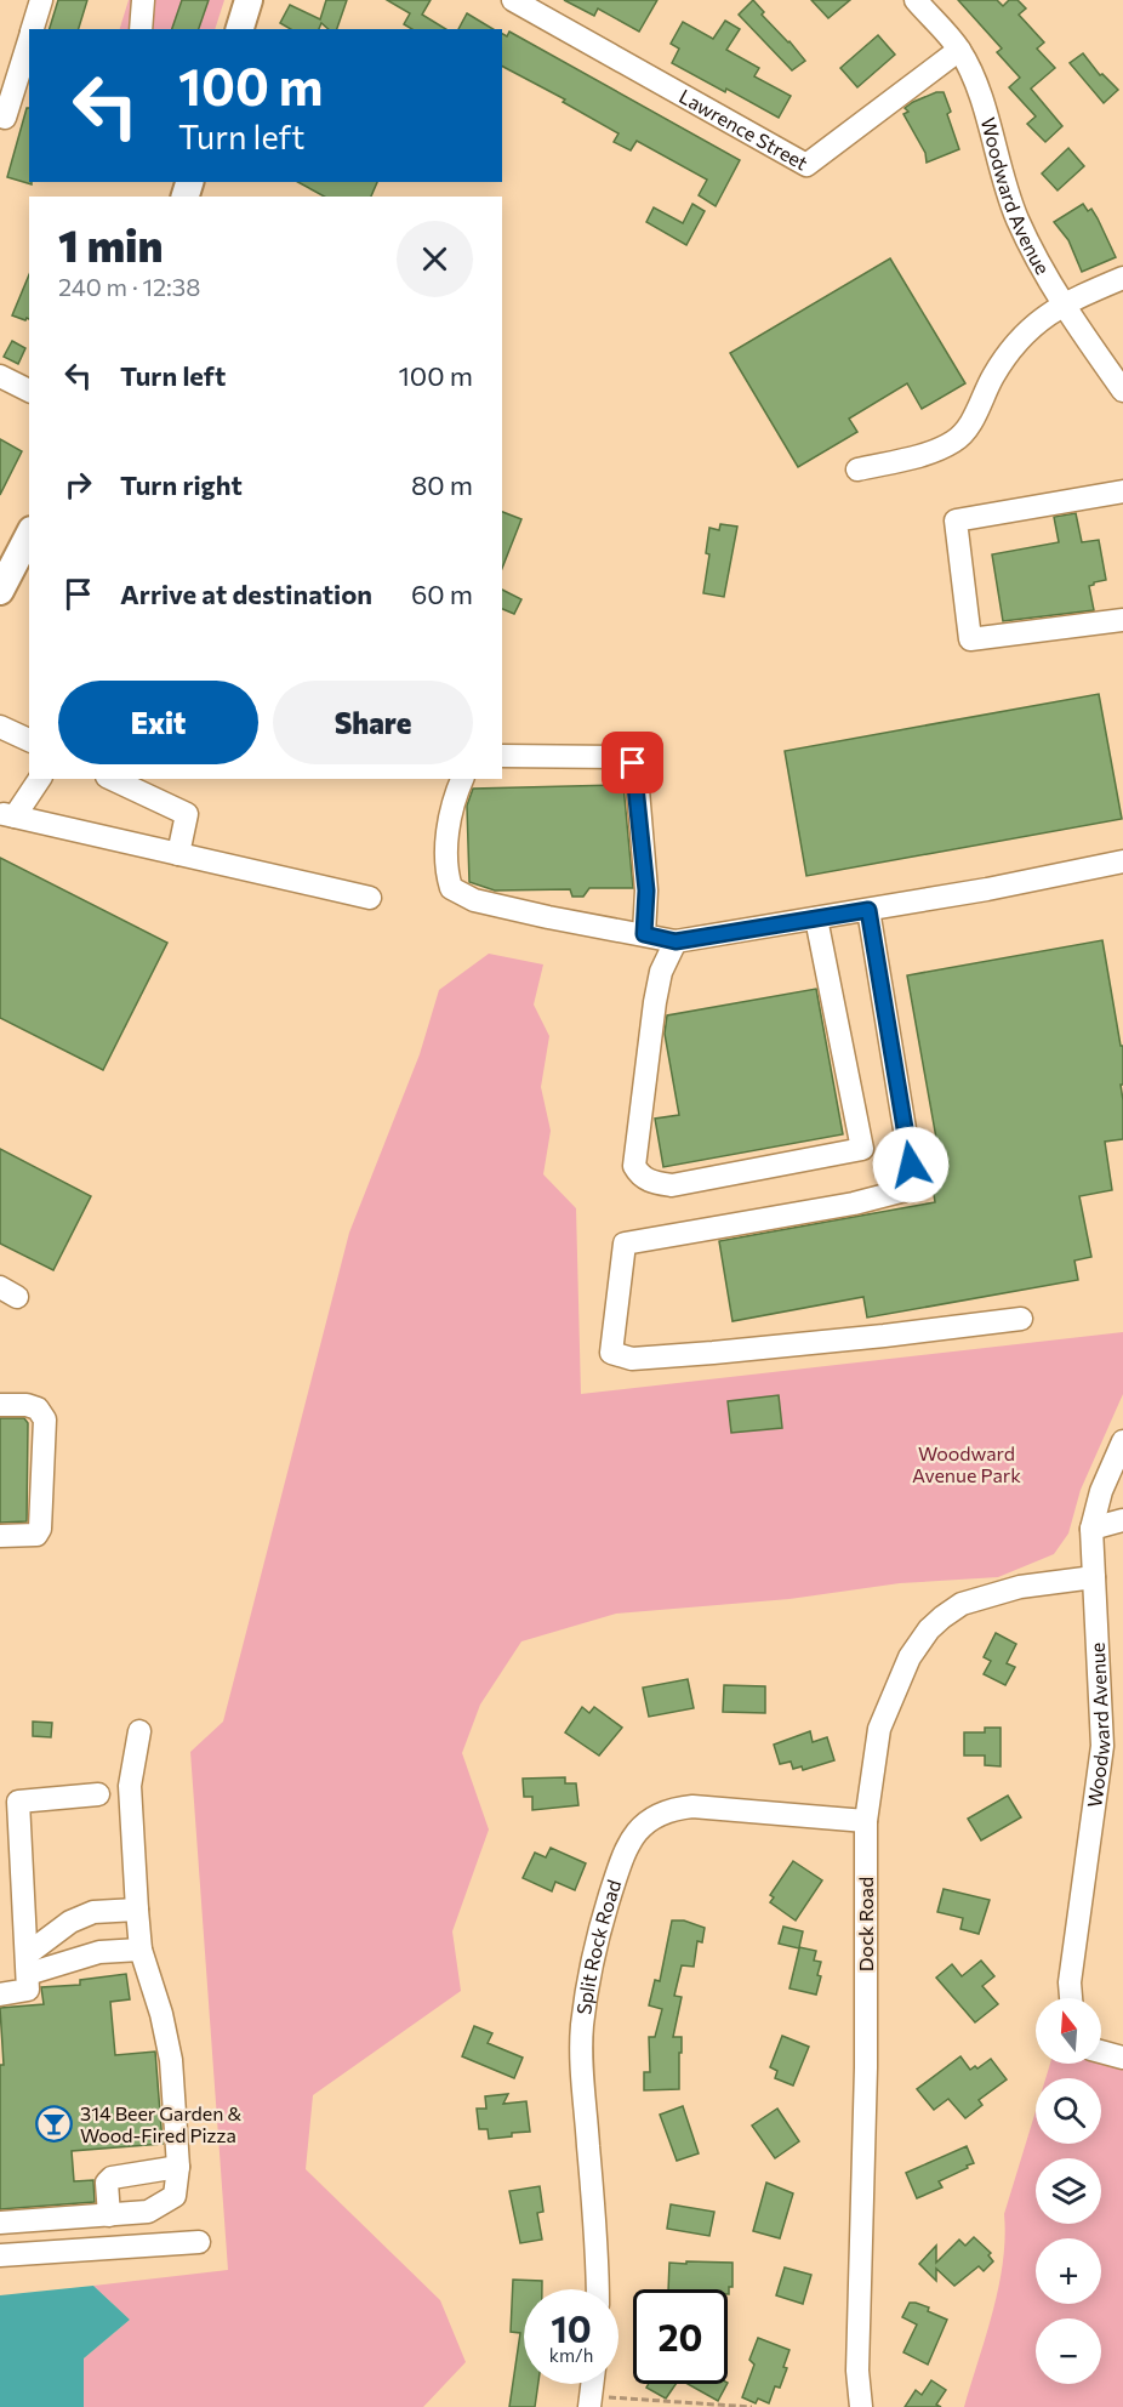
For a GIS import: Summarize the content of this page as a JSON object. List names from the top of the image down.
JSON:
{
  "streets": {
    "street": [
      "Lawrence Street",
      "Woodward Avenue",
      "Dock Road",
      "Split Rock Road"
    ]
  },
  "crossings": [
    ["Lawrence Street", "Woodward Avenue"],
    ["Woodward Avenue", "Dock Road"],
    ["Dock Road", "Split Rock Road"]
  ],
  "parks": ["Woodward Avenue Park"],
  "places": {
    "bar": ["314 Beer Garden & Wood-Fired Pizza"]
  },
  "north": "top",
  "page": {
    "turn": ["100 m", "Turn left"],
    "heading": ["1 min", "240 m · 12:38"],
    "list": [
      {
        "name": "Turn left",
        "value": "100 m"
      },
      {
        "name": "Turn right",
        "value": "80 m"
      },
      {
        "name": "Arrive at destination",
        "value": "60 m"
      }
    ],
    "buttons": ["Exit", "Share"],
    "map_buttons": ["+", "−"],
    "speed": "10 km/h",
    "limit": "20"
  }
}
